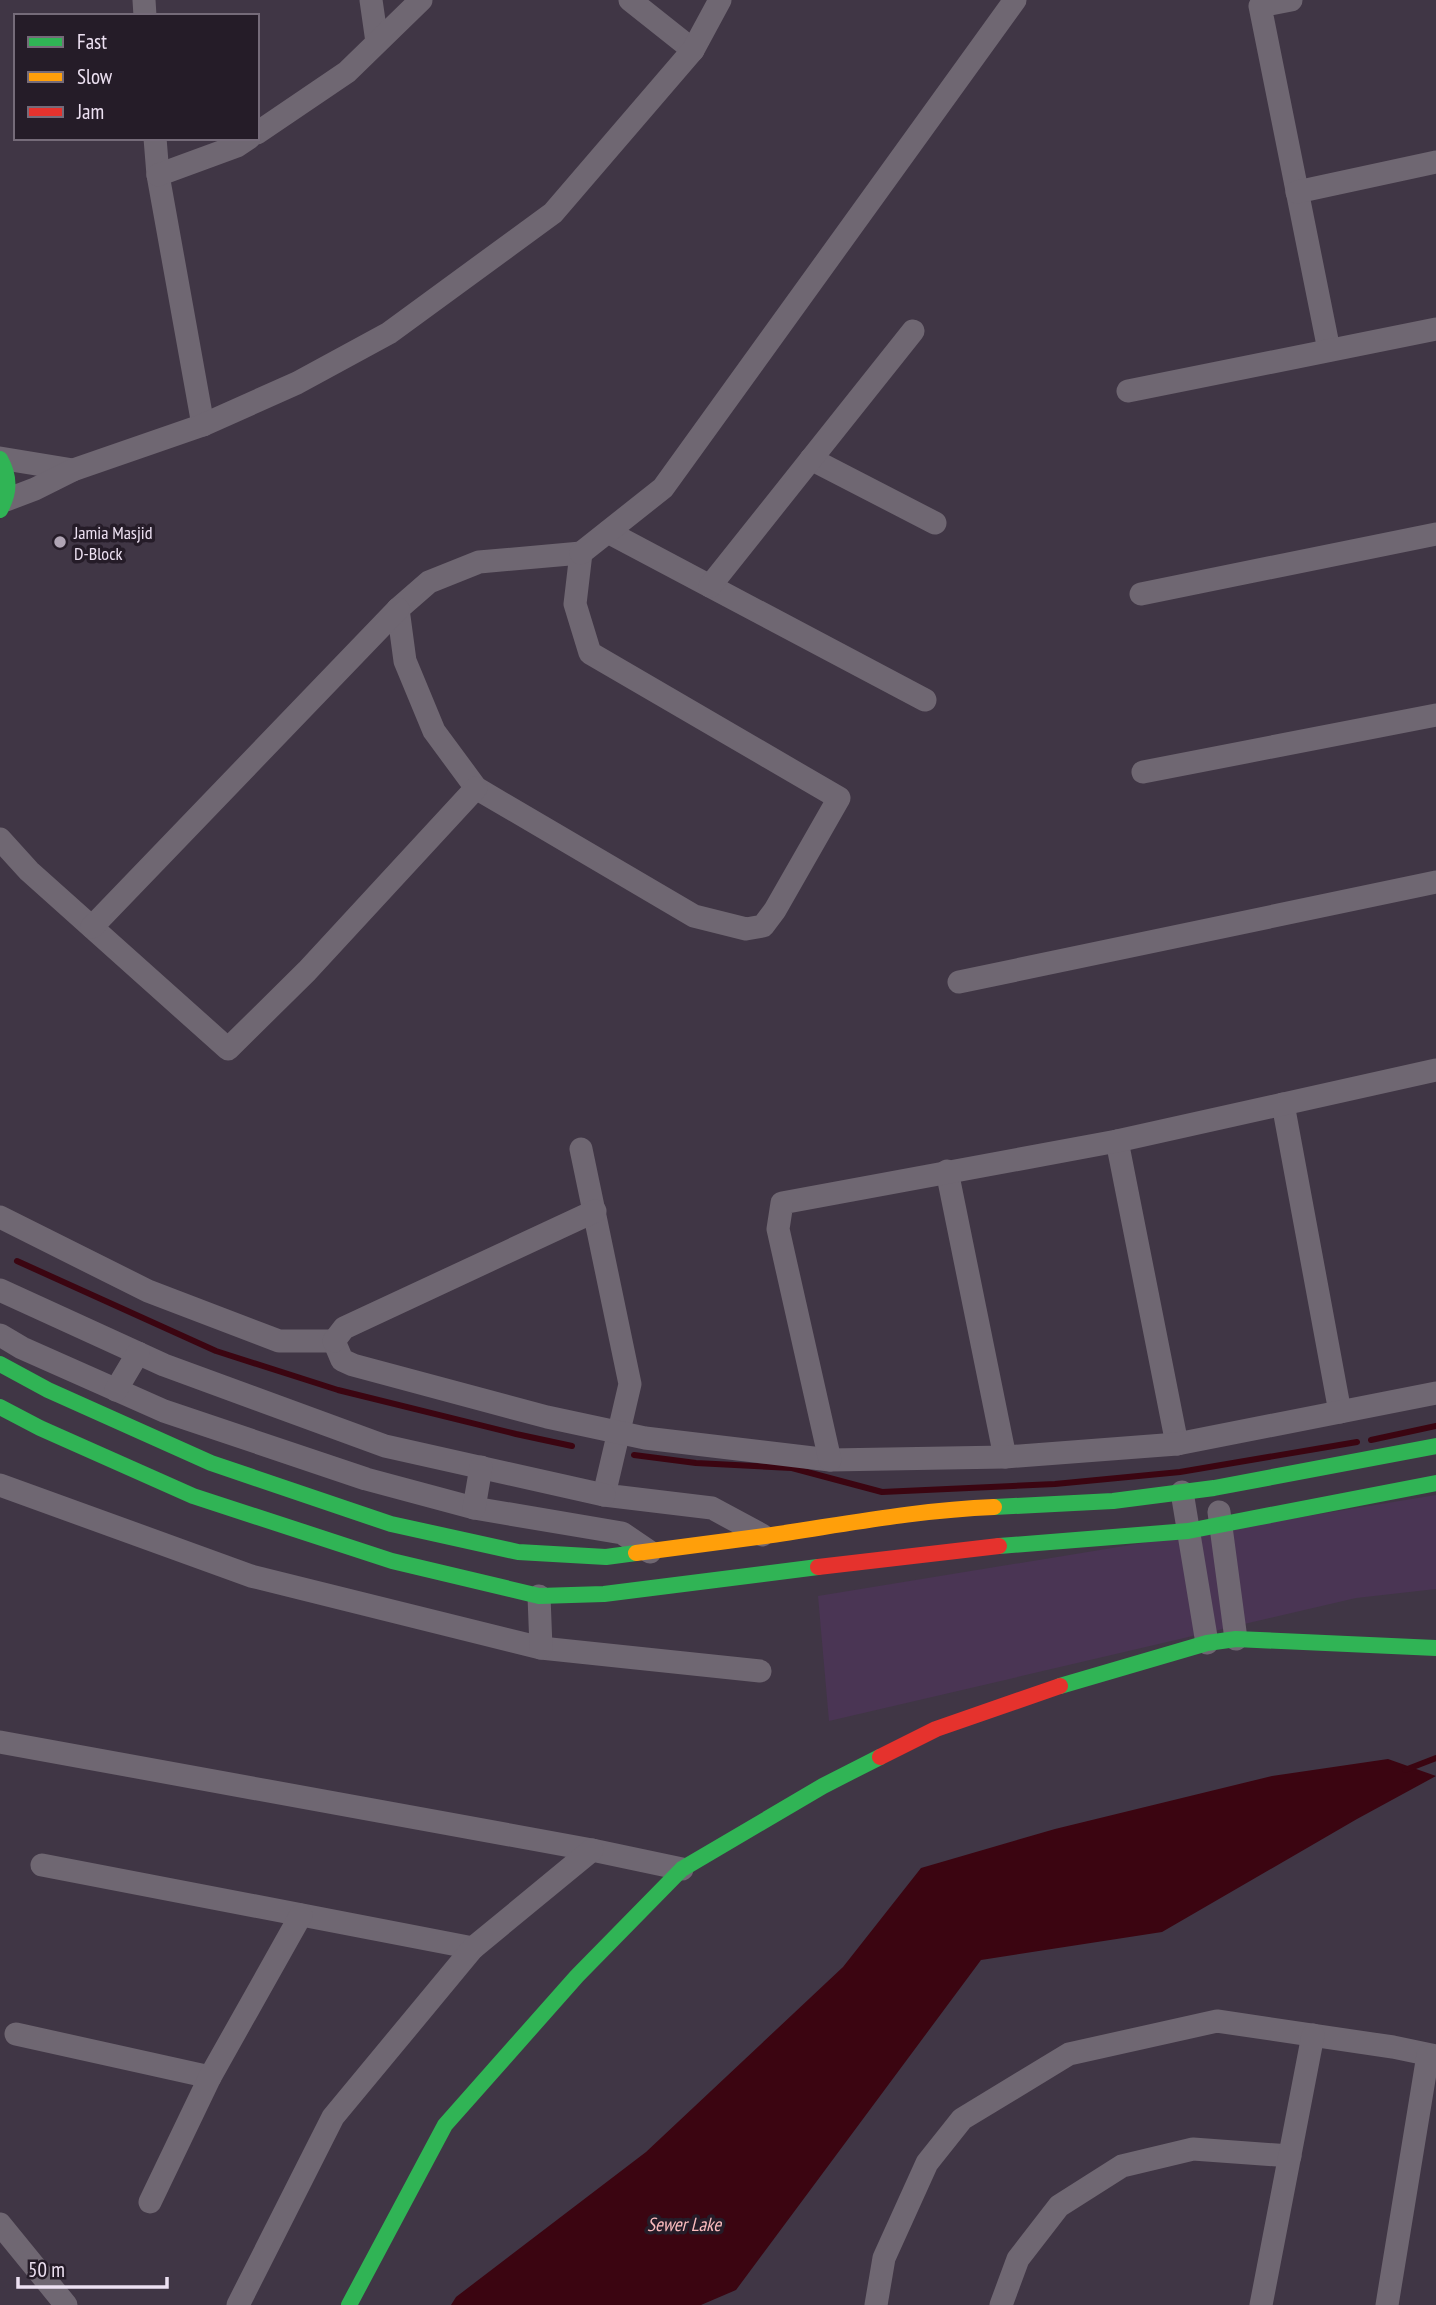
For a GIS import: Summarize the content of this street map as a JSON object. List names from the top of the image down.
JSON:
{
  "water": ["Sewer Lake"],
  "places": ["Jamia Masjid D-Block"],
  "legend": ["Fast", "Slow", "Jam"],
  "scale_bar": "50 m"
}
